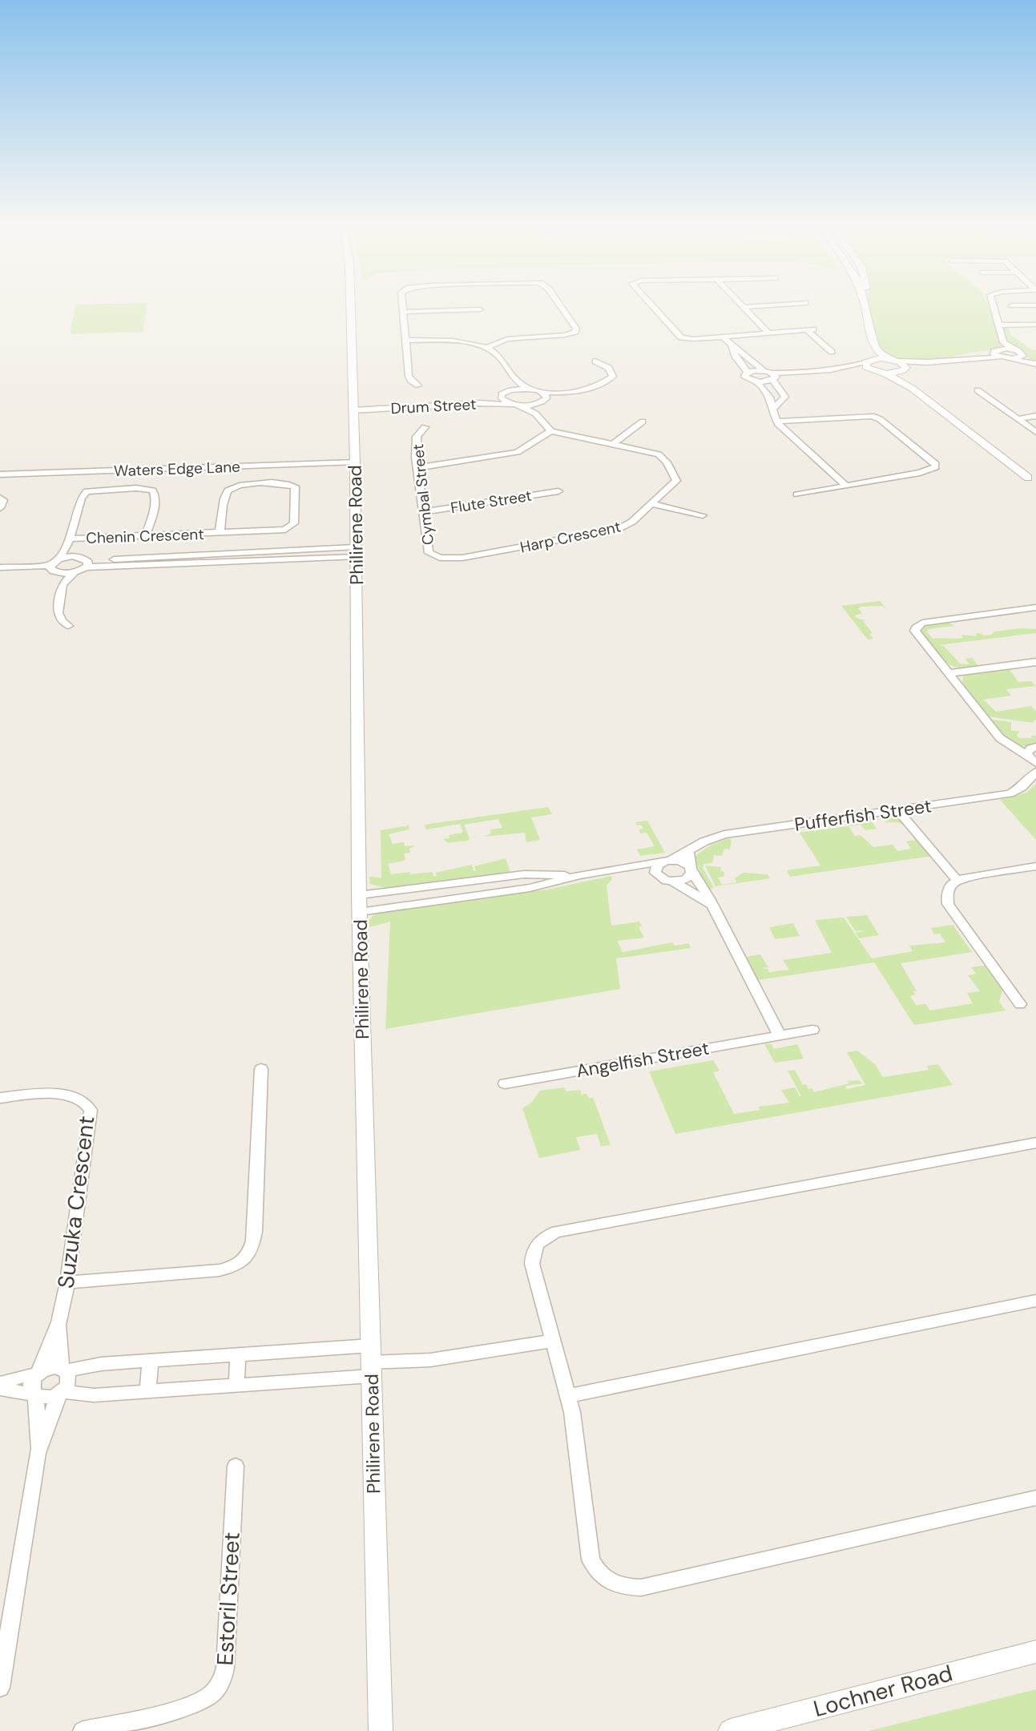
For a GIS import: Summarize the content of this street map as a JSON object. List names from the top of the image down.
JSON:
{
  "streets": {
    "street": [
      "Drum Street",
      "Waters Edge Lane",
      "Cymbal Street",
      "Flute Street",
      "Philirene Road",
      "Chenin Crescent",
      "Harp Crescent",
      "Pufferfish Street",
      "Angelfish Street",
      "Suzuka Crescent",
      "Estoril Street",
      "Lochner Road"
    ]
  },
  "crossings": [
    ["Drum Street", "Philirene Road"],
    ["Waters Edge Lane", "Philirene Road"],
    ["Cymbal Street", "Flute Street"],
    ["Cymbal Street", "Harp Crescent"],
    ["Philirene Road", "Pufferfish Street"]
  ]
}
